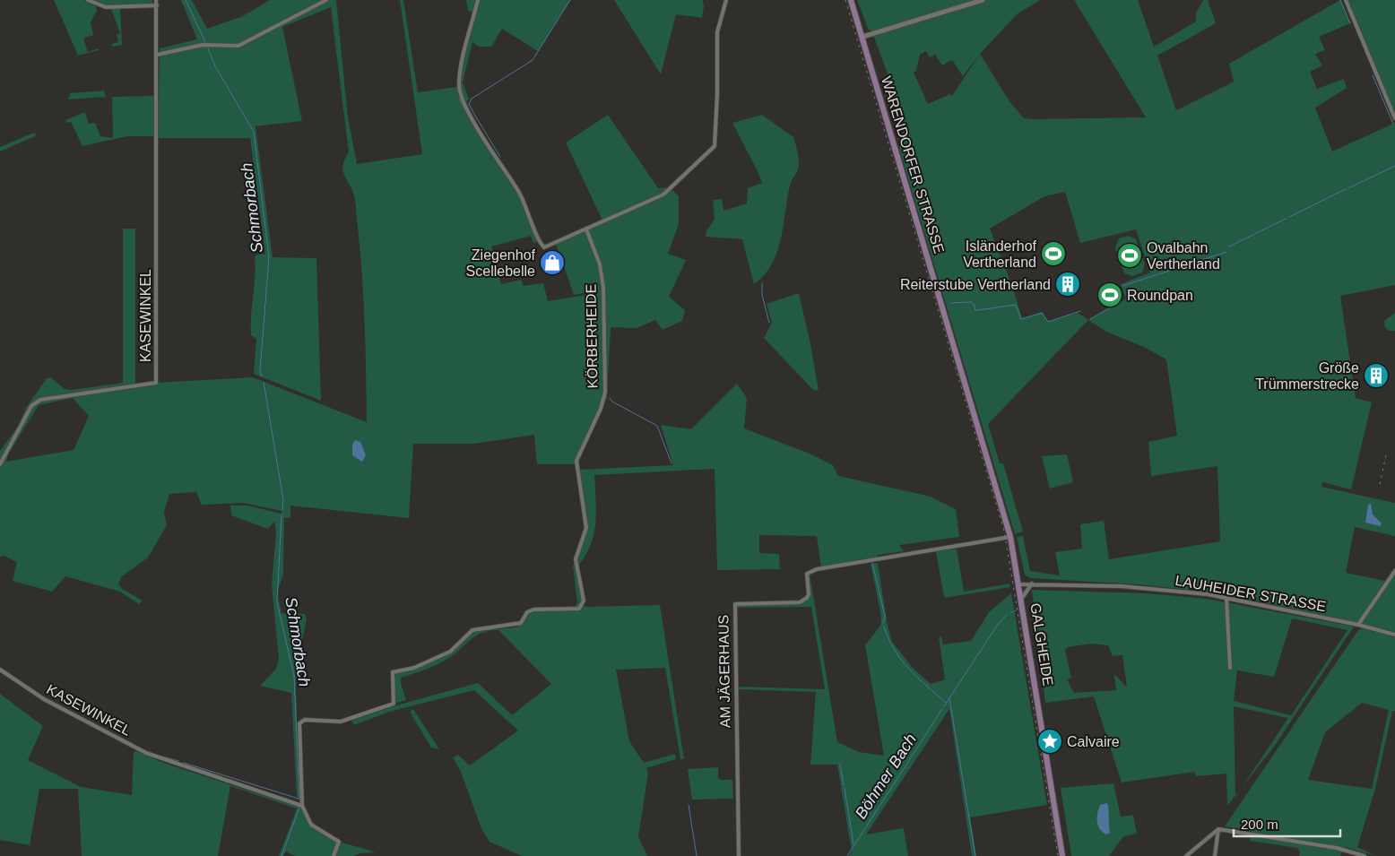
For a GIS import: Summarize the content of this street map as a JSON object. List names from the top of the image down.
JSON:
{
  "streets": {
    "main road": ["WARENDORFER STRASSE", "GALGHEIDE"],
    "street": [
      "KASEWINKEL",
      "KÖRBERHEIDE",
      "LAUHEIDER STRASSE",
      "AM JÄGERHAUS"
    ]
  },
  "crossings": [
    ["WARENDORFER STRASSE", "GALGHEIDE"],
    ["KASEWINKEL", "KÖRBERHEIDE"],
    ["LAUHEIDER STRASSE", "GALGHEIDE"],
    ["GALGHEIDE", "AM JÄGERHAUS"]
  ],
  "water": ["Schmorbach", "Böhmer Bach"],
  "places": {
    "sports": ["Isländerhof Vertherland", "Ovalbahn Vertherland", "Roundpan"],
    "shop": ["Ziegenhof Scellebelle"],
    "building": ["Reiterstube Vertherland", "Größe Trümmerstrecke"],
    "place": ["Calvaire"]
  },
  "scale_bar": "200 m"
}
